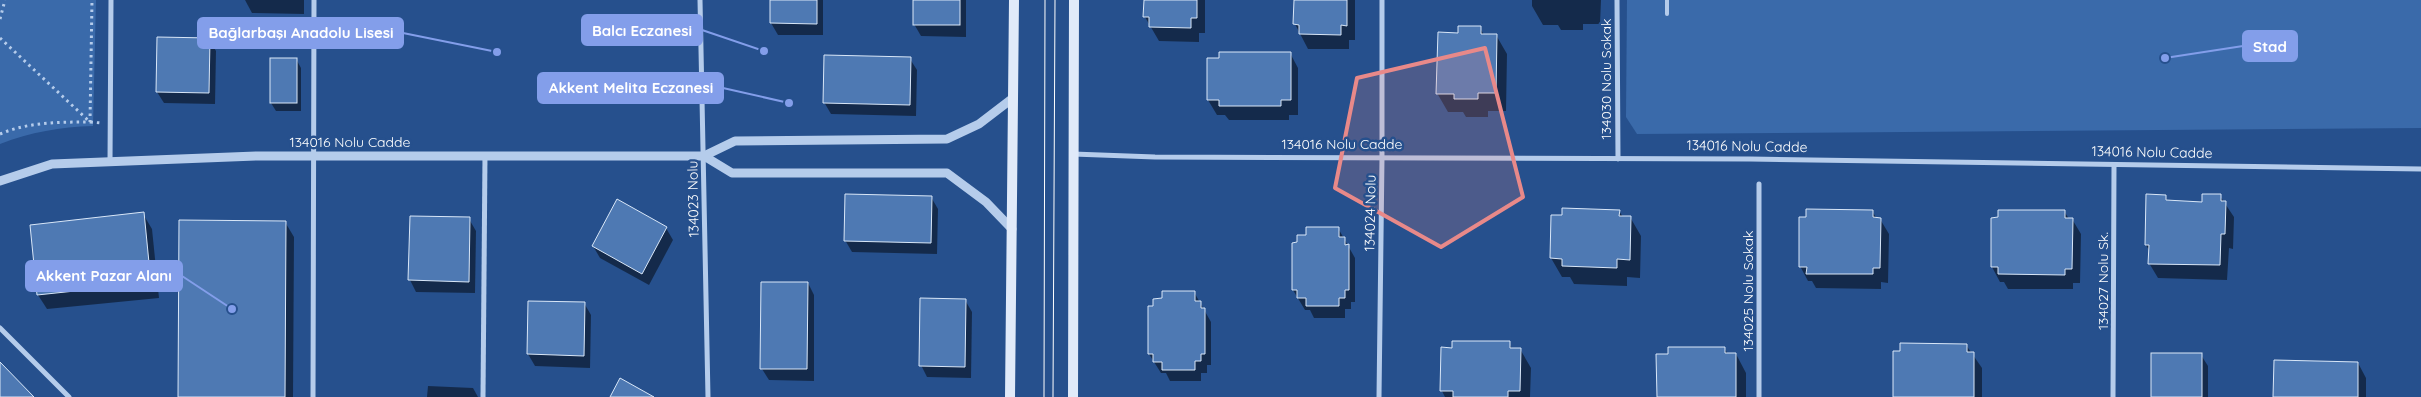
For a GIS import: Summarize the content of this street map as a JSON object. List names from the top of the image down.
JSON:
{
  "streets": {
    "street": [
      "134030 Nolu Sokak",
      "134016 Nolu Cadde",
      "134023 Nolu",
      "134024 Nolu",
      "134027 Nolu Sk.",
      "134025 Nolu Sokak"
    ]
  },
  "crossings": [
    ["134030 Nolu Sokak", "134016 Nolu Cadde"],
    ["134016 Nolu Cadde", "134023 Nolu"],
    ["134016 Nolu Cadde", "134024 Nolu"],
    ["134016 Nolu Cadde", "134027 Nolu Sk."]
  ],
  "places": [
    "Balcı Eczanesi",
    "Bağlarbaşı Anadolu Lisesi",
    "Stad",
    "Akkent Melita Eczanesi",
    "Akkent Pazar Alanı"
  ]
}
